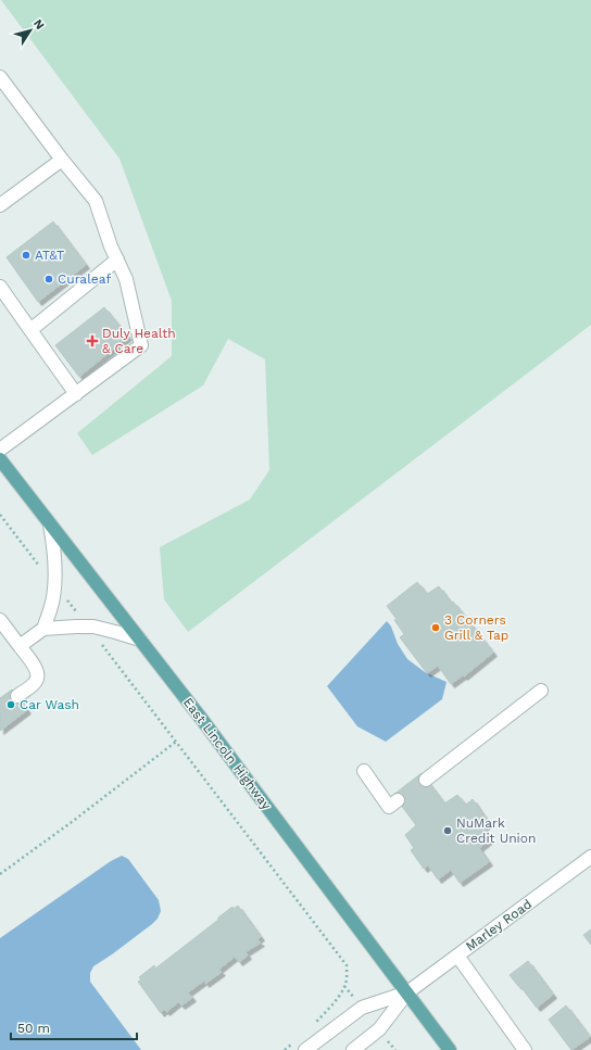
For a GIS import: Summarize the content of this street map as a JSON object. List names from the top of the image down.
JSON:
{
  "streets": {
    "main road": ["East Lincoln Highway"],
    "street": ["Marley Road"]
  },
  "crossings": [
    ["East Lincoln Highway", "Marley Road"]
  ],
  "places": {
    "other": [
      "AT&T",
      "Curaleaf",
      "3 Corners Grill & Tap",
      "Car Wash",
      "NuMark Credit Union"
    ],
    "health": ["Duly Health & Care"]
  },
  "scale_bar": "50 m",
  "north": "top right"
}
